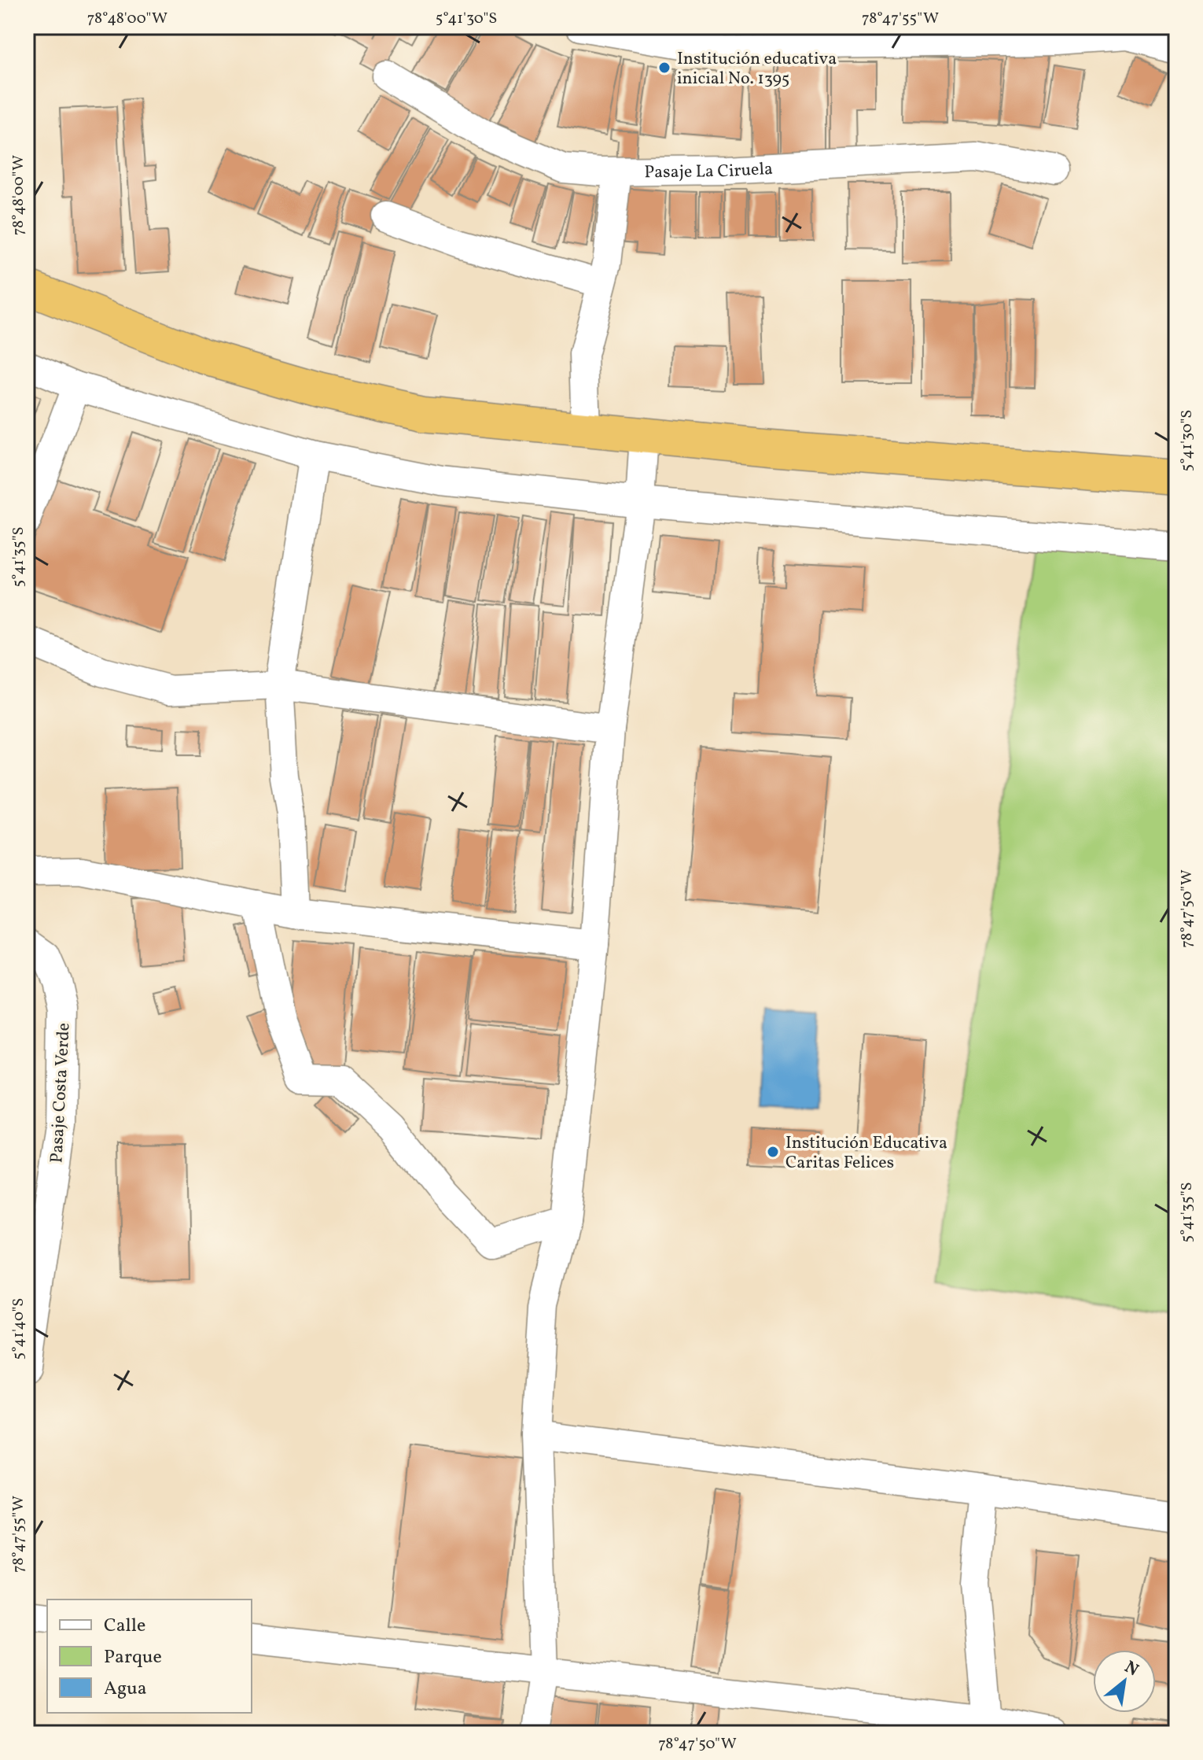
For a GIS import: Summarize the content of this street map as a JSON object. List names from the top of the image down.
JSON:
{
  "streets": {
    "street": ["Pasaje La Ciruela", "Pasaje Costa Verde"]
  },
  "places": ["Institución educativa inicial No. 1395", "Institución Educativa Caritas Felices"],
  "legend": ["Calle", "Parque", "Agua"],
  "north": "top right",
  "coordinates": [
    "78°48'00\"W",
    "5°41'30\"S",
    "78°47'55\"W",
    "5°41'35\"S",
    "78°47'50\"W",
    "5°41'40\"S"
  ]
}
